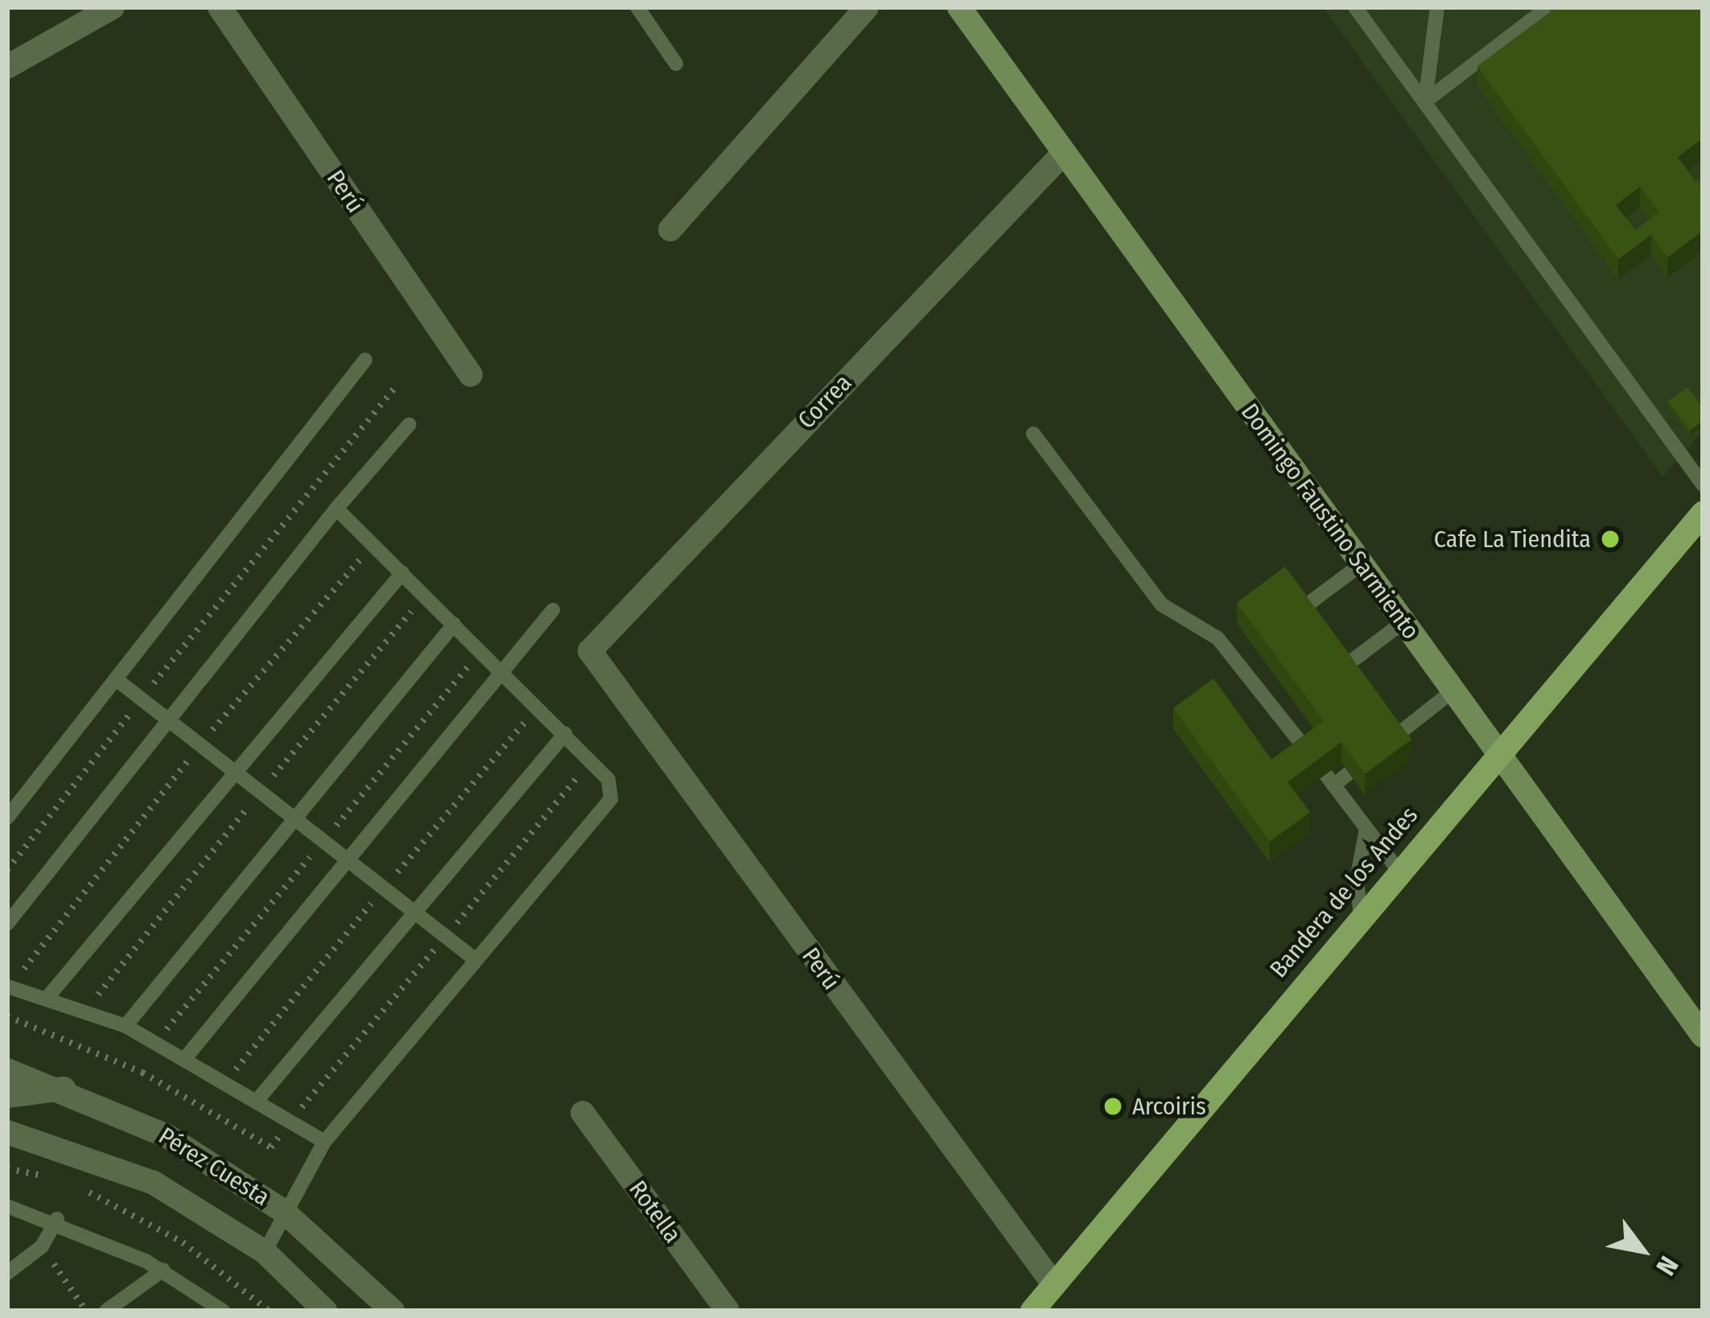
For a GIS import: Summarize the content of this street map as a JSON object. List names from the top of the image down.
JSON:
{
  "streets": {
    "main road": ["Domingo Faustino Sarmiento", "Bandera de los Andes"],
    "street": [
      "Perú",
      "Correa",
      "Pérez Cuesta",
      "Rotella"
    ]
  },
  "crossings": [
    ["Perú", "Correa"],
    ["Perú", "Bandera de los Andes"],
    ["Correa", "Domingo Faustino Sarmiento"],
    ["Domingo Faustino Sarmiento", "Bandera de los Andes"]
  ],
  "places": ["Cafe La Tiendita", "Arcoiris"],
  "north": "bottom right"
}
